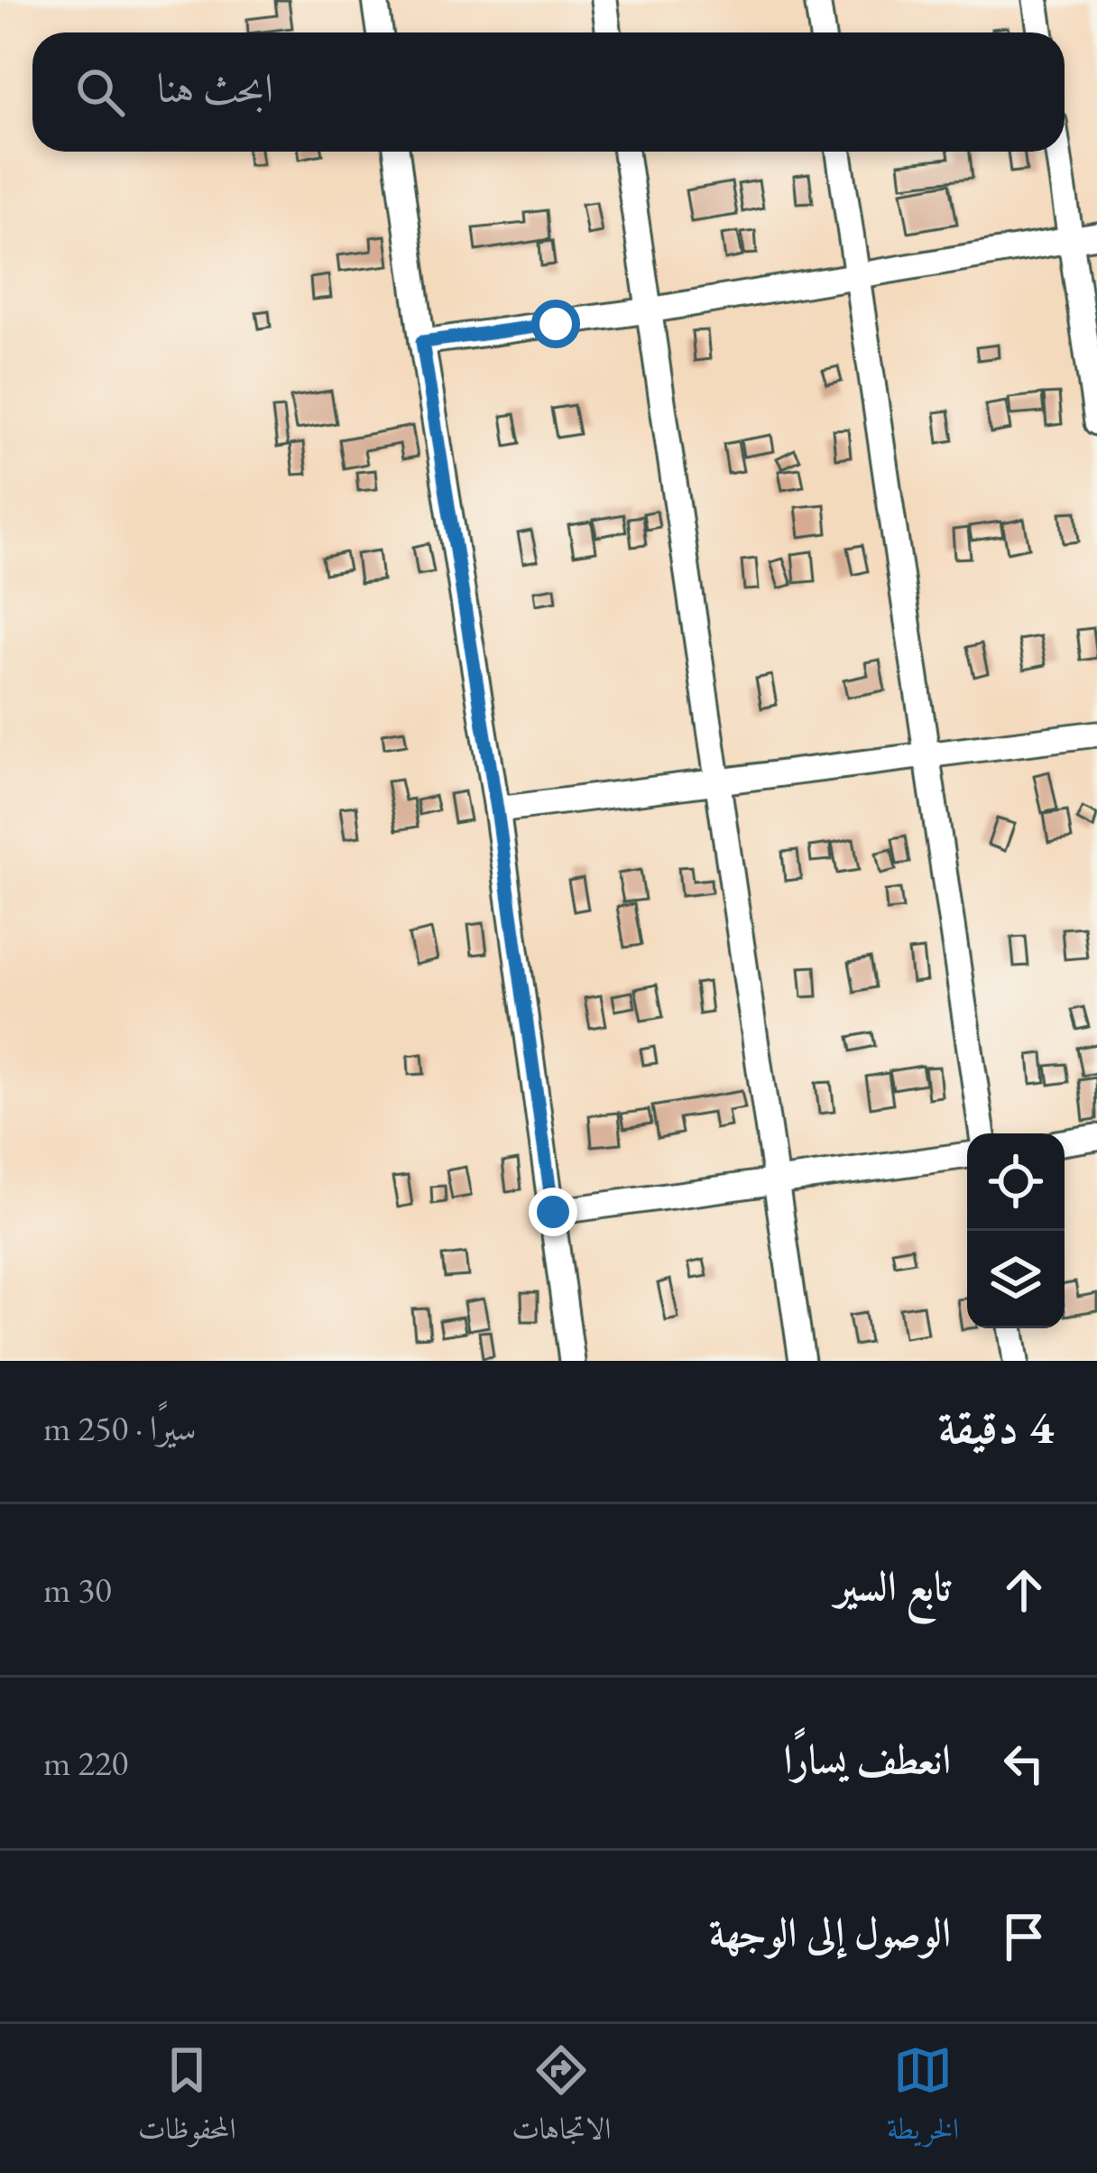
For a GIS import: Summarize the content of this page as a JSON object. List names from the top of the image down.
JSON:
{
  "page": {
    "search": "ابحث هنا",
    "heading": ["4 دقيقة", "سيرًا · 250 m"],
    "list": [
      ["تابع السير", "30 m"],
      ["انعطف يسارًا", "220 m"],
      "الوصول إلى الوجهة"
    ],
    "nav": ["الخريطة", "الاتجاهات", "المحفوظات"]
  }
}
